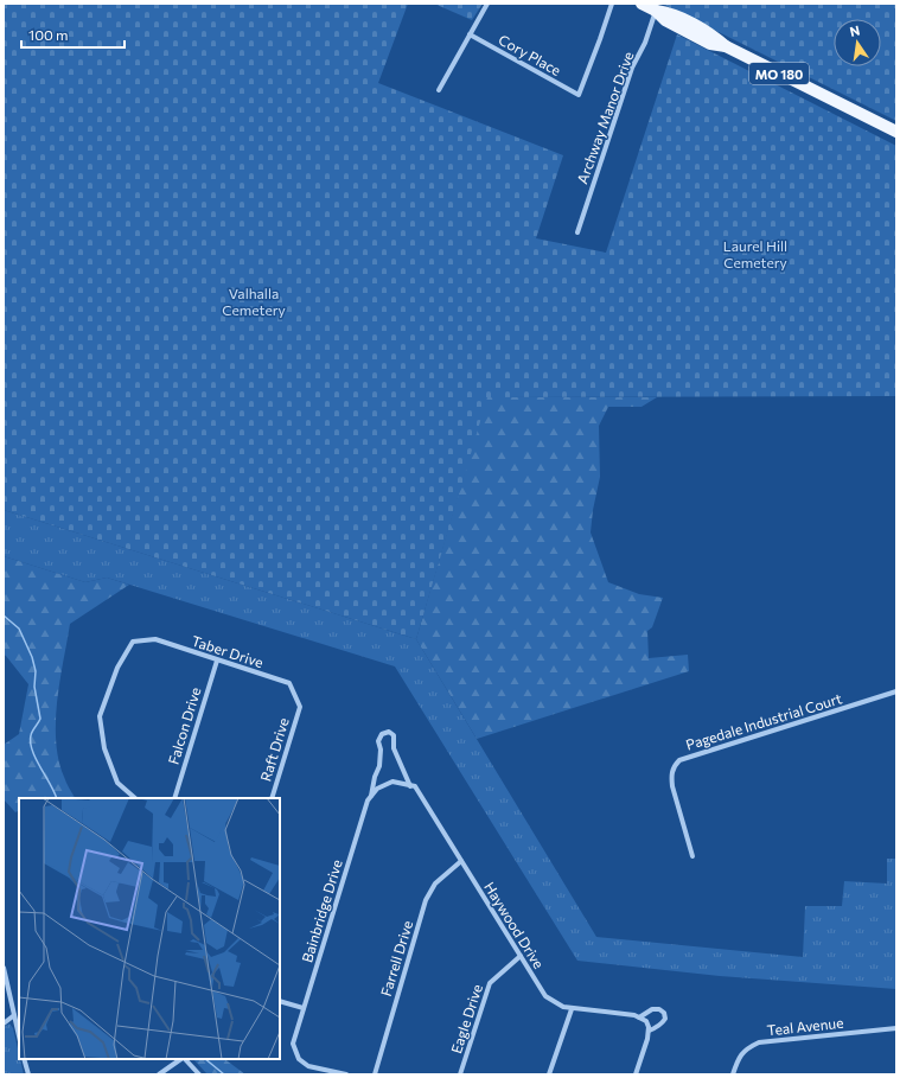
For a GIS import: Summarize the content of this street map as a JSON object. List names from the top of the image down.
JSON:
{
  "streets": {
    "main road": ["MO 180"],
    "street": [
      "Cory Place",
      "Archway Manor Drive",
      "Taber Drive",
      "Pagedale Industrial Court",
      "Falcon Drive",
      "Raft Drive",
      "Bainbridge Drive",
      "Haywood Drive",
      "Farrell Drive",
      "Eagle Drive",
      "Teal Avenue"
    ]
  },
  "crossings": [
    ["MO 180", "Archway Manor Drive"],
    ["Taber Drive", "Falcon Drive"],
    ["Taber Drive", "Raft Drive"],
    ["Bainbridge Drive", "Haywood Drive"],
    ["Haywood Drive", "Farrell Drive"],
    ["Haywood Drive", "Eagle Drive"]
  ],
  "parks": ["Laurel Hill Cemetery", "Valhalla Cemetery"],
  "scale_bar": "100 m",
  "north": "top"
}
